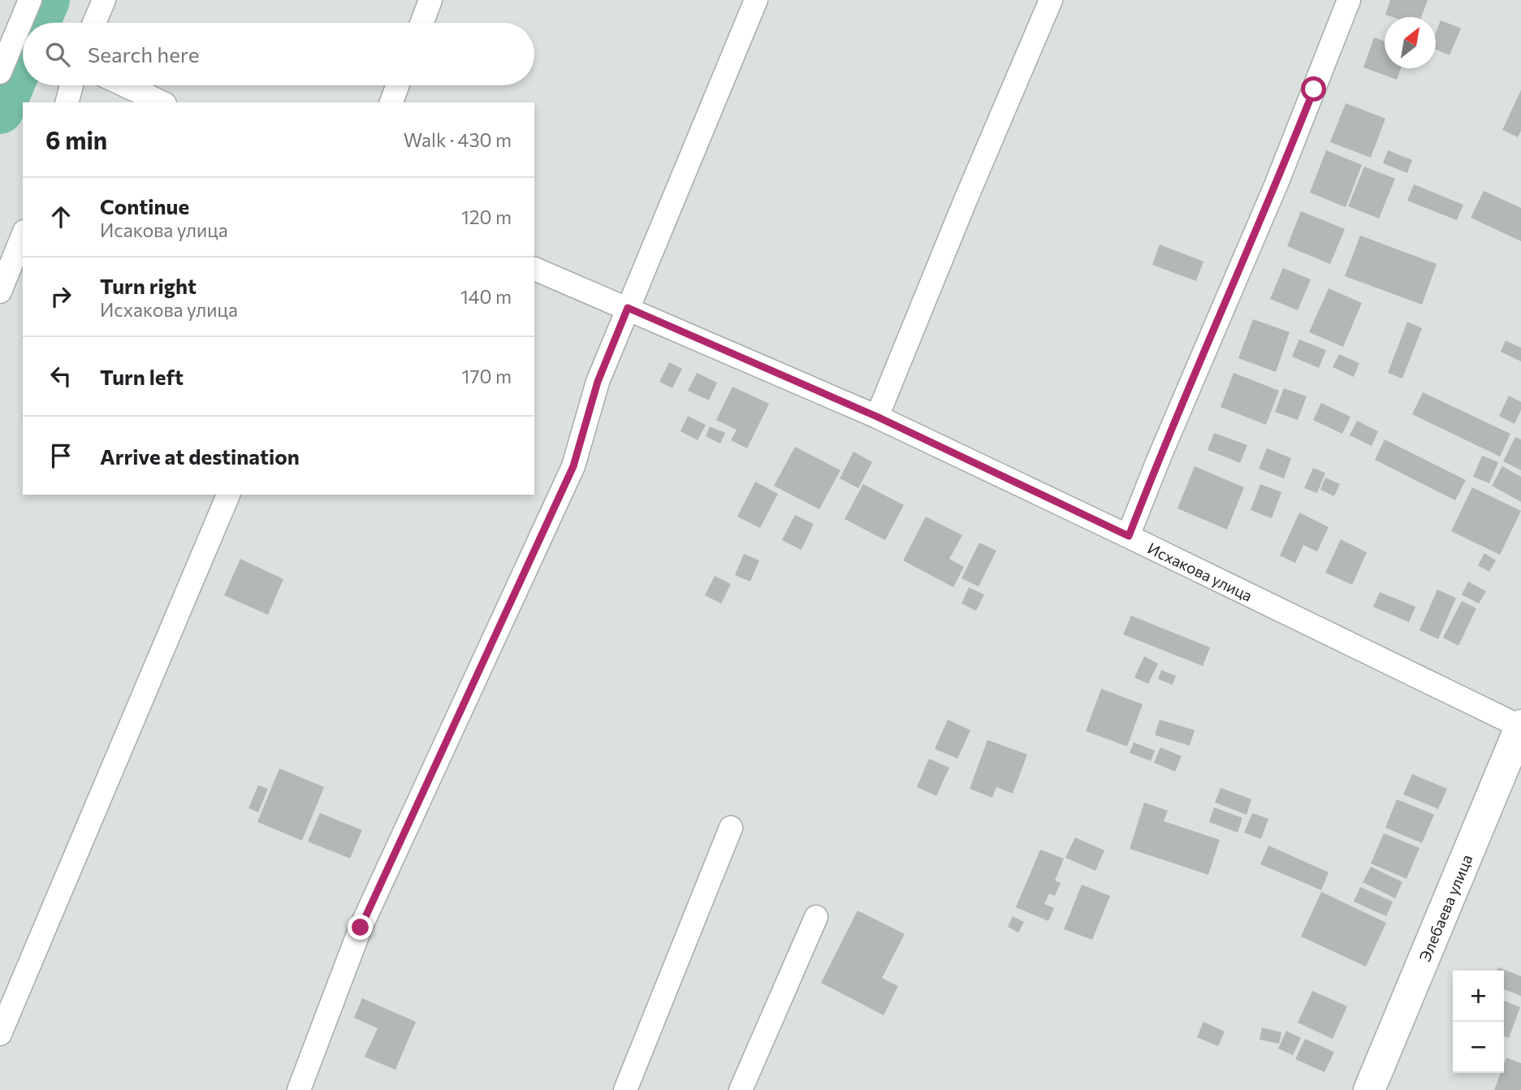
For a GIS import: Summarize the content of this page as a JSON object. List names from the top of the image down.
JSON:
{
  "streets": {
    "street": ["Исхакова улица", "Элебаева улица"]
  },
  "crossings": [
    ["Исхакова улица", "Элебаева улица"]
  ],
  "north": "top right",
  "page": {
    "search": "Search here",
    "heading": ["6 min", "Walk · 430 m"],
    "list": [
      ["Continue", "Исакова улица", "120 m"],
      ["Turn right", "Исхакова улица", "140 m"],
      ["Turn left", "170 m"],
      "Arrive at destination"
    ],
    "map_buttons": ["+", "−"]
  }
}
